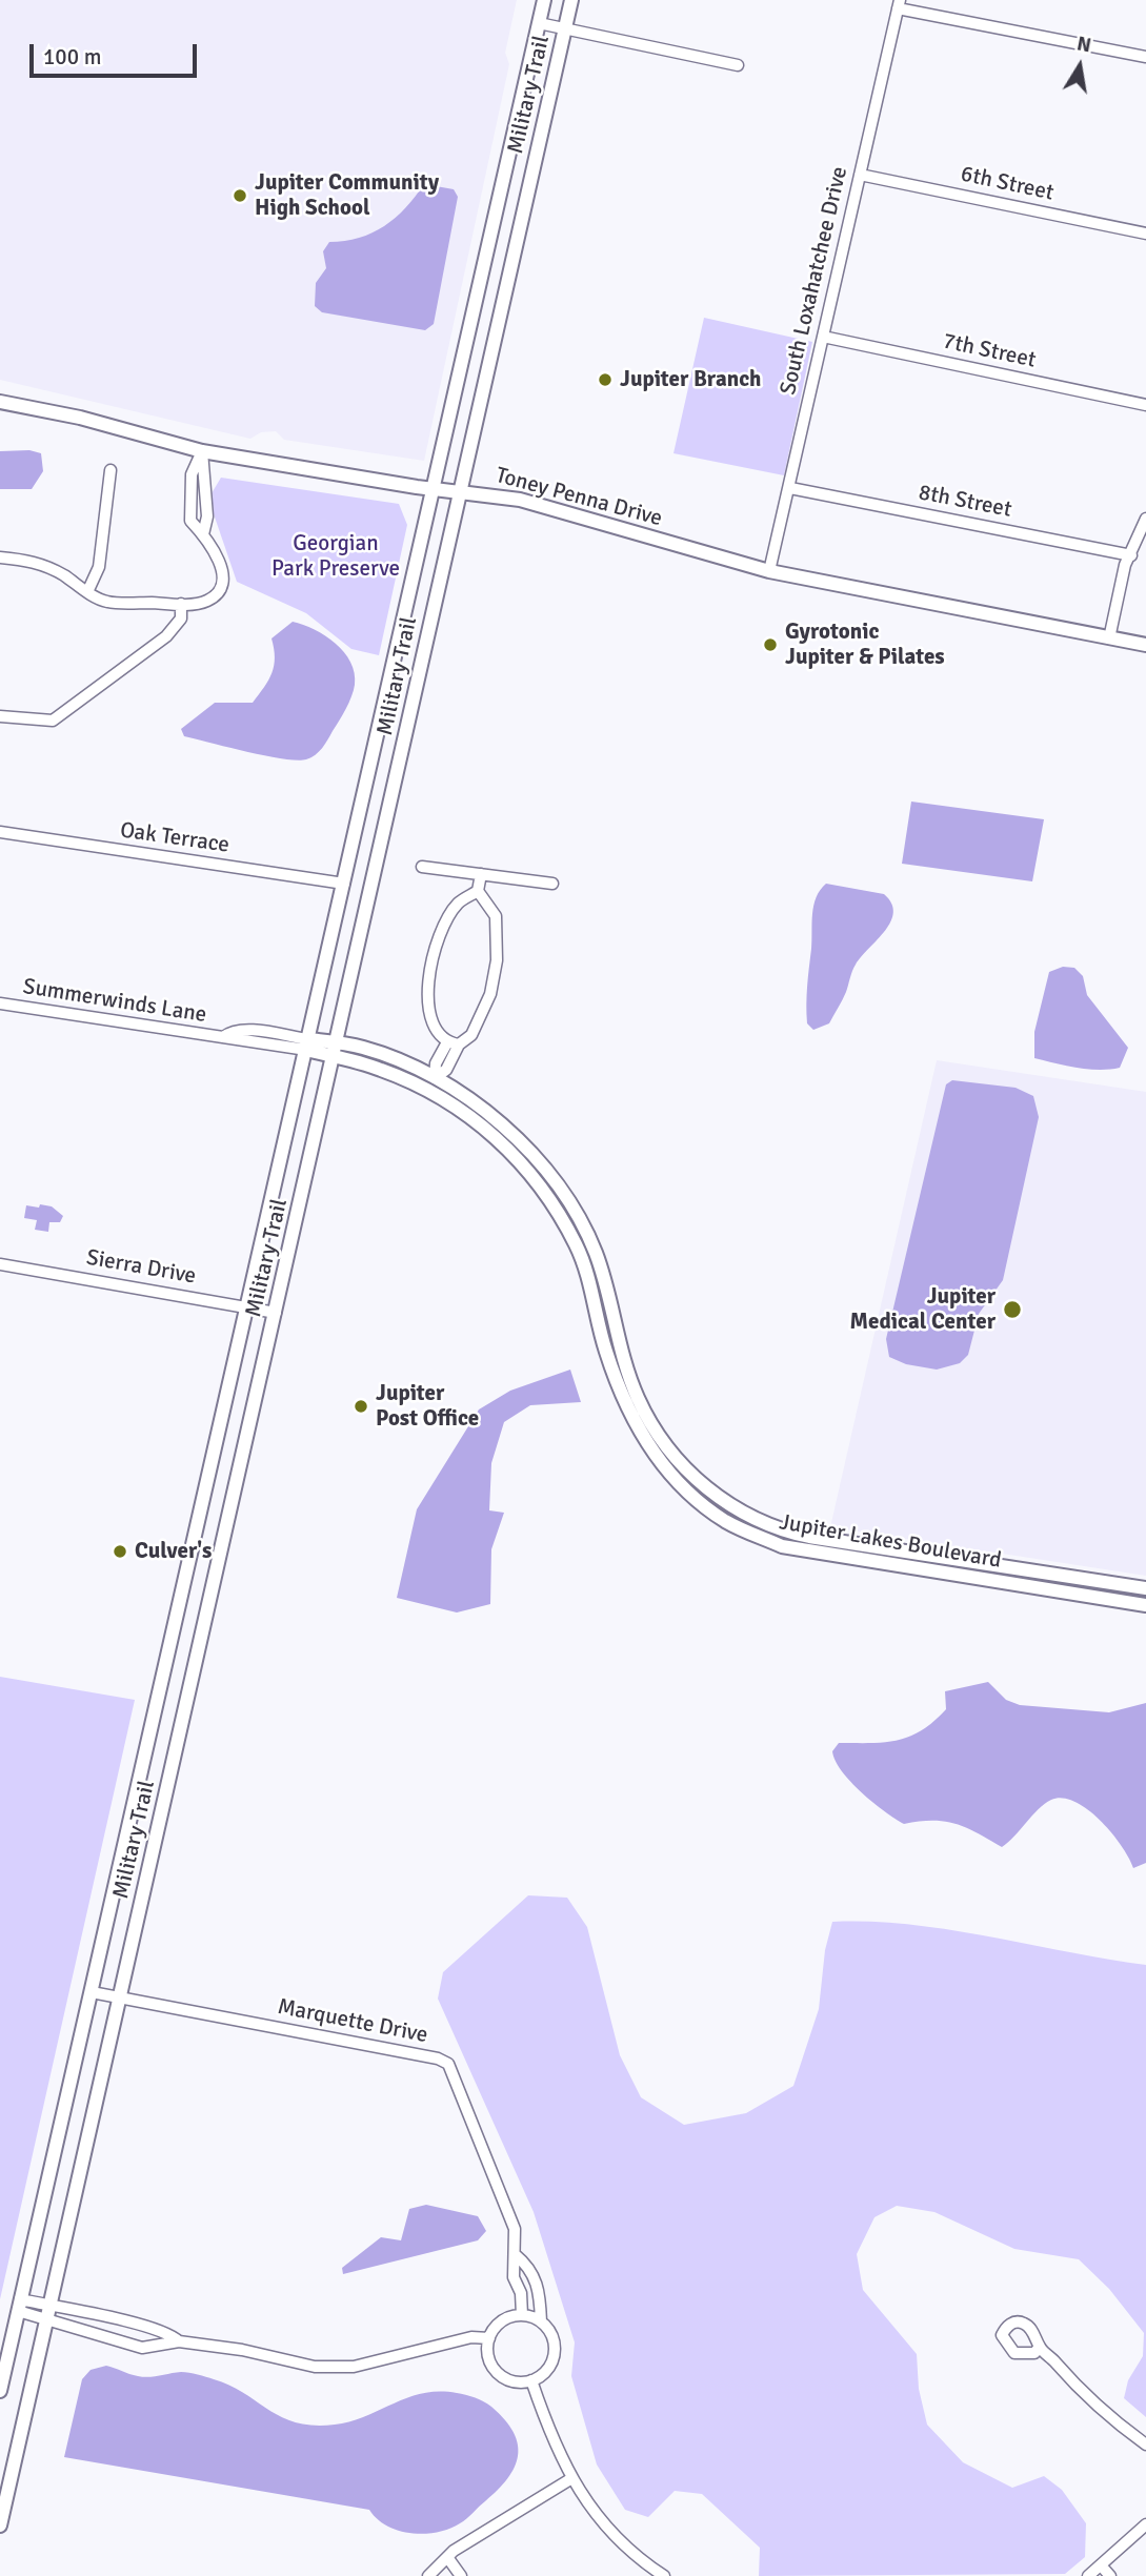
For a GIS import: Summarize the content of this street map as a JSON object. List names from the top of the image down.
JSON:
{
  "streets": {
    "main road": ["Military Trail", "Toney Penna Drive", "Jupiter Lakes Boulevard"],
    "street": [
      "6th Street",
      "South Loxahatchee Drive",
      "7th Street",
      "8th Street",
      "Oak Terrace",
      "Summerwinds Lane",
      "Sierra Drive",
      "Marquette Drive"
    ]
  },
  "crossings": [
    ["Military Trail", "Toney Penna Drive"],
    ["Military Trail", "Oak Terrace"],
    ["Military Trail", "Summerwinds Lane"],
    ["Military Trail", "Sierra Drive"],
    ["Military Trail", "Jupiter Lakes Boulevard"],
    ["Military Trail", "Marquette Drive"],
    ["6th Street", "South Loxahatchee Drive"],
    ["South Loxahatchee Drive", "7th Street"],
    ["South Loxahatchee Drive", "Toney Penna Drive"],
    ["South Loxahatchee Drive", "8th Street"],
    ["Summerwinds Lane", "Jupiter Lakes Boulevard"]
  ],
  "parks": ["Georgian Park Preserve"],
  "places": [
    "Jupiter Community High School",
    "Jupiter Branch",
    "Gyrotonic Jupiter & Pilates",
    "Jupiter Medical Center",
    "Jupiter Post Office",
    "Culver's"
  ],
  "scale_bar": "100 m",
  "north": "top"
}
